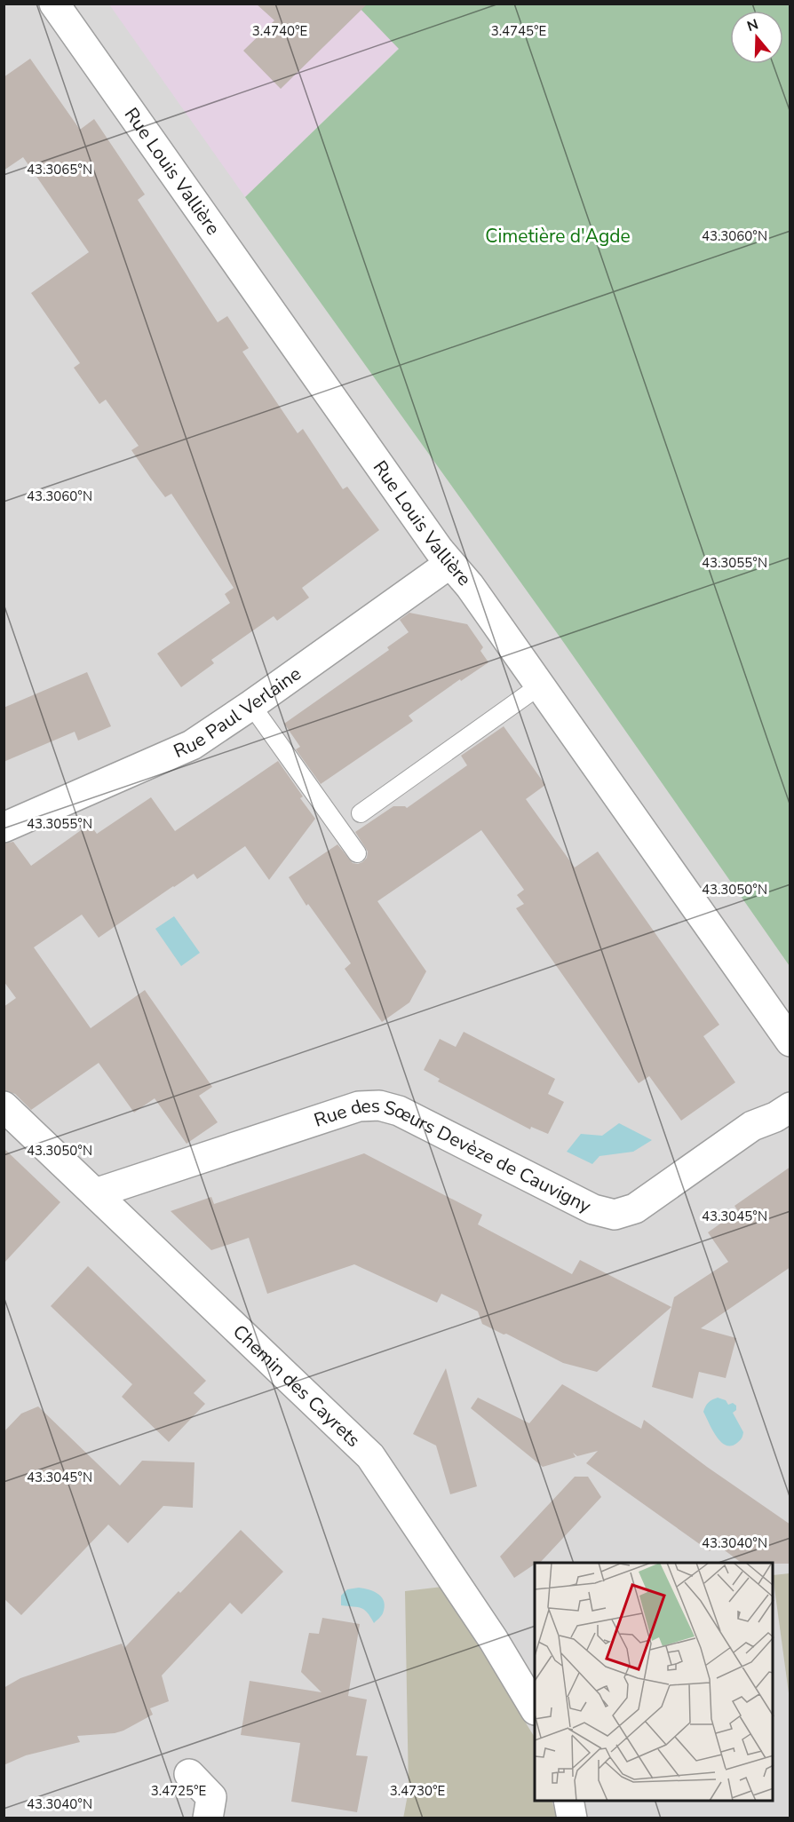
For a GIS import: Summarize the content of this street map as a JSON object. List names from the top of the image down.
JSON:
{
  "streets": {
    "street": [
      "Rue Louis Vallière",
      "Rue Paul Verlaine",
      "Rue des Sœurs Devèze de Cauvigny",
      "Chemin des Cayrets"
    ]
  },
  "crossings": [
    ["Rue Louis Vallière", "Rue Paul Verlaine"],
    ["Rue des Sœurs Devèze de Cauvigny", "Chemin des Cayrets"]
  ],
  "parks": ["Cimetière d'Agde"],
  "north": "top",
  "coordinates": [
    "3.4740°E",
    "3.4745°E",
    "43.3065°N",
    "43.3060°N",
    "43.3055°N",
    "43.3050°N",
    "43.3045°N",
    "43.3040°N",
    "3.4725°E",
    "3.4730°E"
  ]
}
